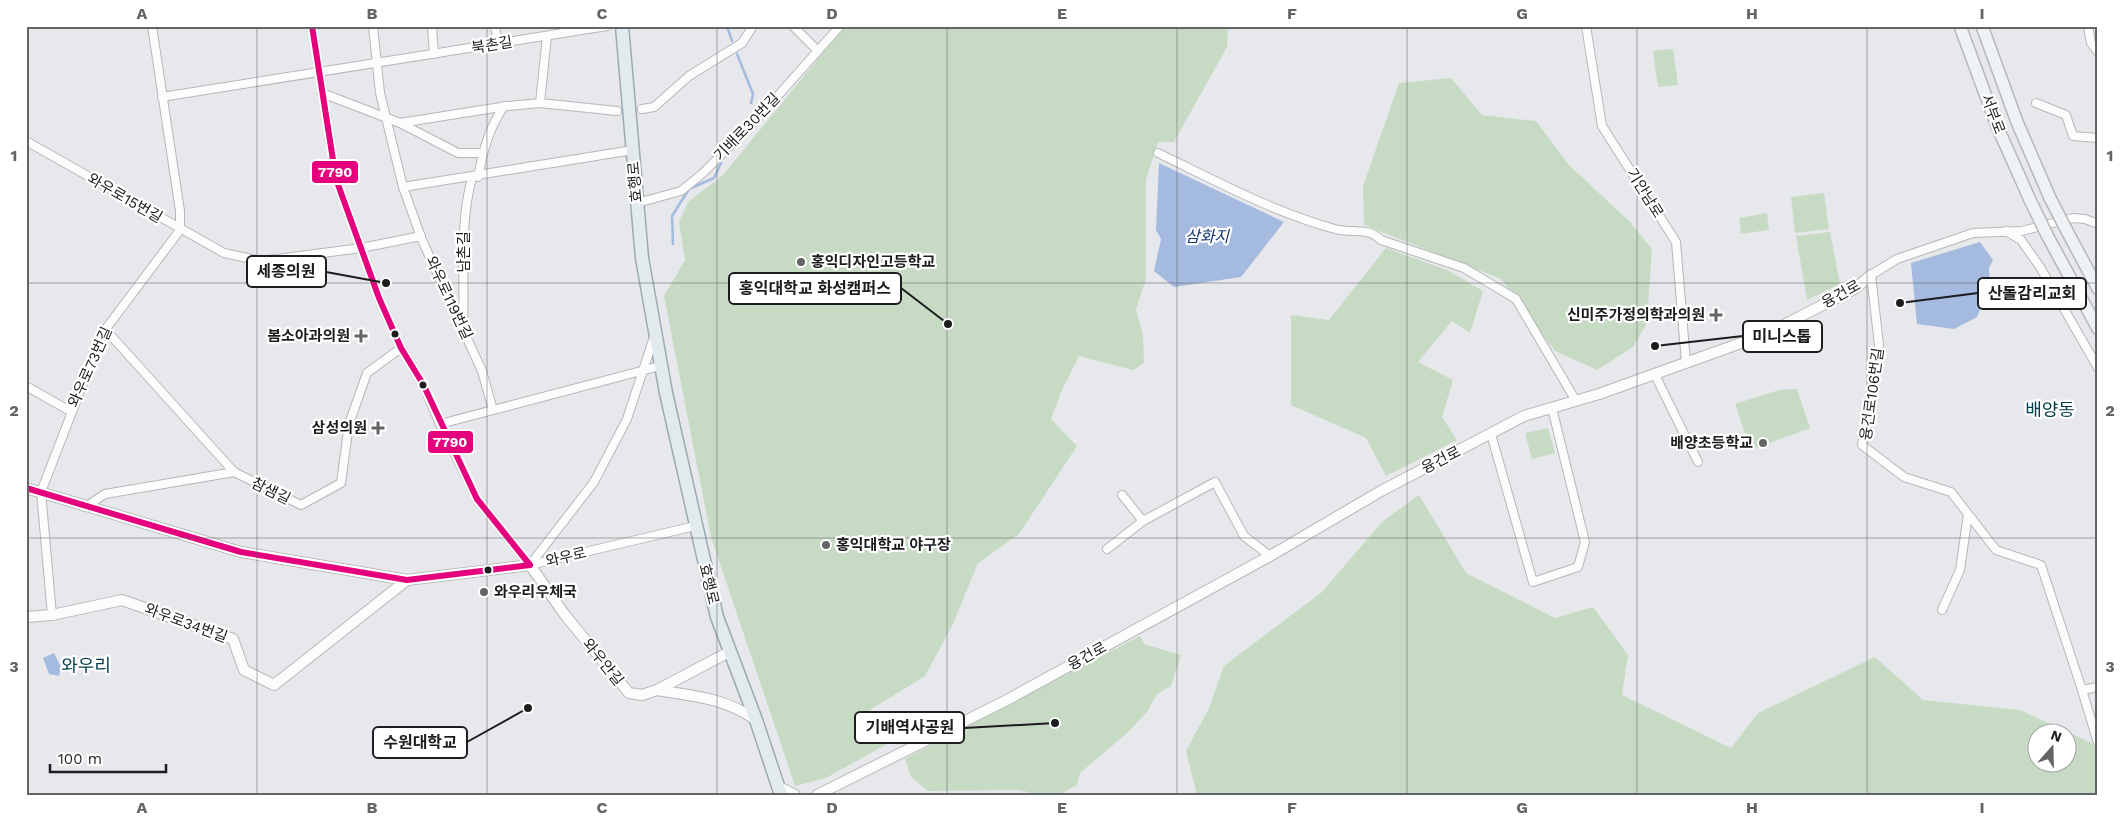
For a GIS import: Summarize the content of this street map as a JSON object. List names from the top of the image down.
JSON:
{
  "streets": {
    "main road": ["서부로", "효행로"],
    "street": [
      "북촌길",
      "기배로30번길",
      "기안남로",
      "와우로15번길",
      "남촌길",
      "융건로",
      "와우로119번길",
      "와우로73번길",
      "융건로106번길",
      "참샘길",
      "와우로",
      "와우로34번길",
      "와우안길"
    ]
  },
  "crossings": [
    ["북촌길", "와우로119번길"],
    ["북촌길", "와우안길"],
    ["기배로30번길", "효행로"],
    ["효행로", "와우로"],
    ["효행로", "와우안길"],
    ["기안남로", "융건로"],
    ["와우로15번길", "와우로119번길"],
    ["와우로15번길", "와우로73번길"],
    ["와우로15번길", "와우안길"],
    ["남촌길", "와우로119번길"],
    ["융건로", "융건로106번길"],
    ["와우로73번길", "참샘길"],
    ["와우로73번길", "와우로"],
    ["참샘길", "와우안길"],
    ["와우로", "와우로34번길"],
    ["와우로", "와우안길"]
  ],
  "districts": ["배양동", "와우리"],
  "water": ["삼화지"],
  "places": {
    "other": [
      "홍익디자인고등학교",
      "세종의원",
      "산돌감리교회",
      "홍익대학교 화성캠퍼스",
      "미니스톱",
      "배양초등학교",
      "홍익대학교 야구장",
      "와우리우체국",
      "수원대학교",
      "기배역사공원"
    ],
    "health": ["신미주가정의학과의원", "봄소아과의원", "삼성의원"]
  },
  "lines": ["transit line 7790"],
  "scale_bar": "100 m",
  "north": "top",
  "grid": {
    "columns": [
      "A",
      "B",
      "C",
      "D",
      "E",
      "F",
      "G",
      "H",
      "I"
    ],
    "rows": ["1", "2", "3"]
  }
}
